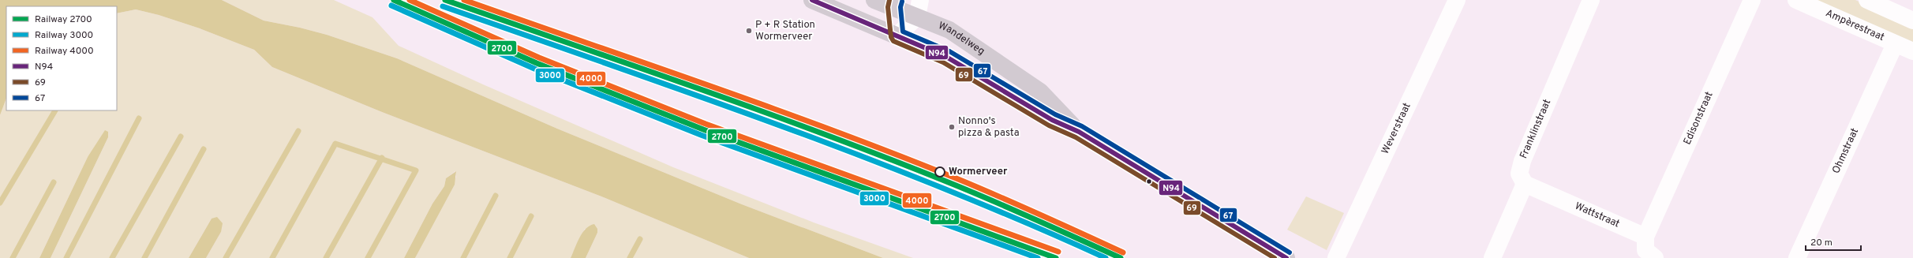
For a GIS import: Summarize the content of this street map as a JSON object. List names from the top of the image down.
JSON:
{
  "streets": {
    "main road": ["Wandelweg"],
    "street": [
      "Ampèrestraat",
      "Edisonstraat",
      "Weverstraat",
      "Franklinstraat",
      "Ohmstraat",
      "Wattstraat"
    ]
  },
  "crossings": [
    ["Ampèrestraat", "Ohmstraat"],
    ["Edisonstraat", "Wattstraat"],
    ["Franklinstraat", "Wattstraat"]
  ],
  "places": ["P + R Station Wormerveer", "Nonno's pizza & pasta", "Wormerveer"],
  "lines": [
    "rail line 2700",
    "rail line 4000",
    "transit line N94",
    "transit line 69",
    "transit line 67",
    "rail line 3000"
  ],
  "legend": [
    "Railway 2700",
    "Railway 3000",
    "Railway 4000",
    "N94",
    "69",
    "67"
  ],
  "scale_bar": "20 m"
}
